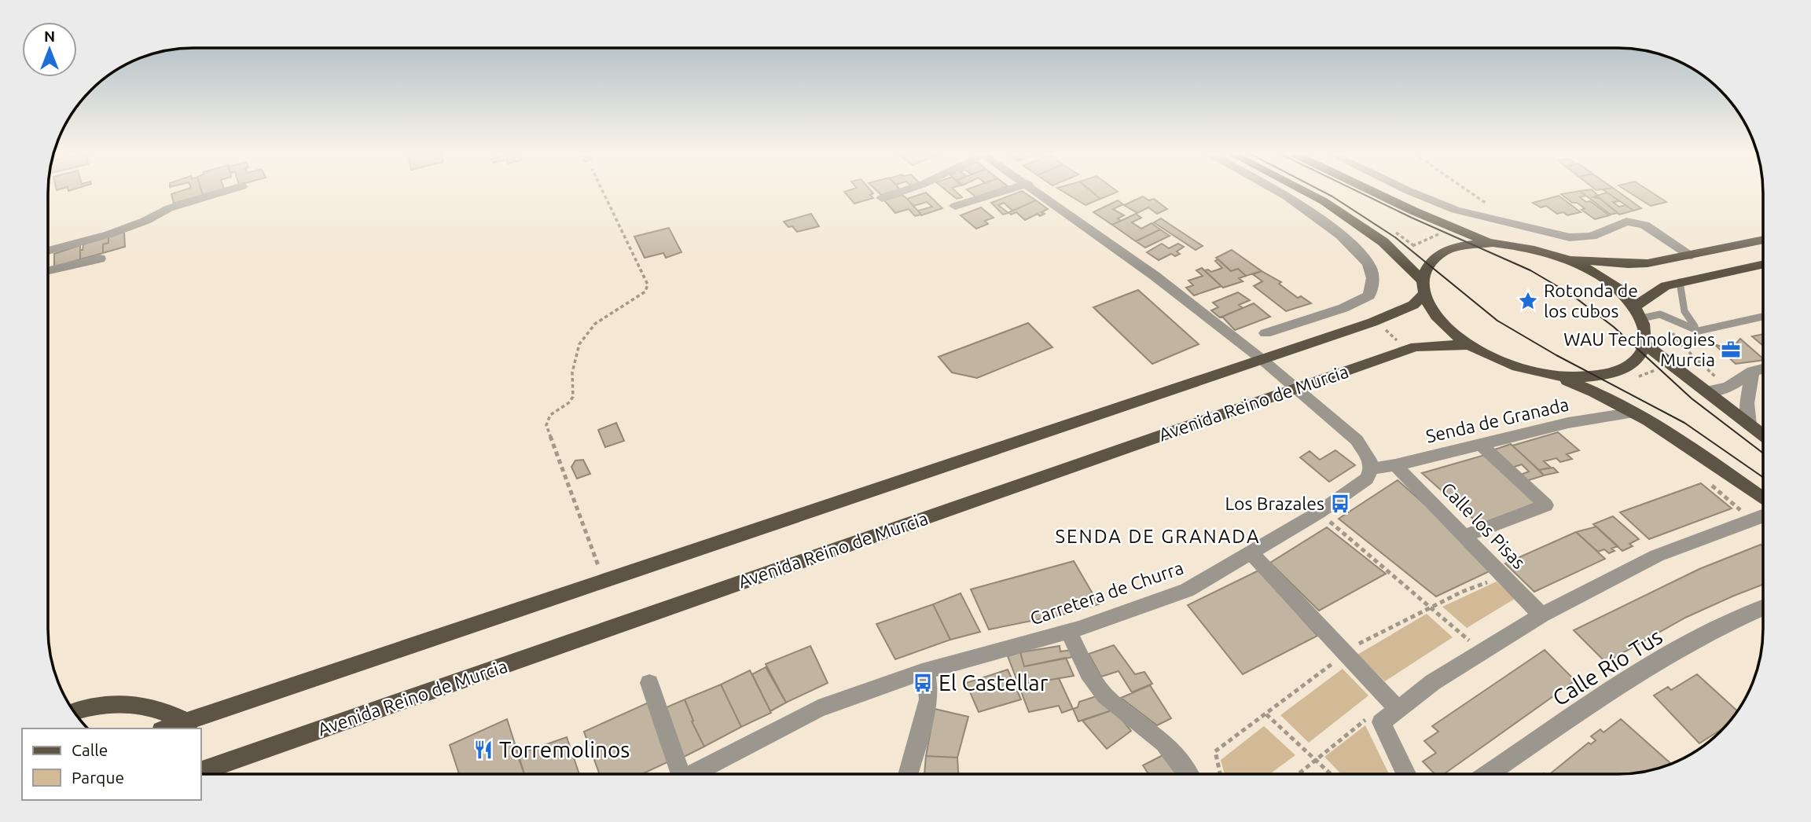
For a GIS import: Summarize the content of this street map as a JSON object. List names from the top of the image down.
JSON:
{
  "streets": {
    "main road": ["Avenida Reino de Murcia"],
    "street": [
      "Senda de Granada",
      "Calle los Pisas",
      "Carretera de Churra",
      "Calle Río Tus"
    ]
  },
  "crossings": [
    ["Senda de Granada", "Calle los Pisas"],
    ["Senda de Granada", "Carretera de Churra"]
  ],
  "districts": ["SENDA DE GRANADA"],
  "places": {
    "place": ["Rotonda de los cubos"],
    "office": ["WAU Technologies Murcia"],
    "bus stop": ["Los Brazales", "El Castellar"],
    "restaurant": ["Torremolinos"]
  },
  "legend": ["Calle", "Parque"],
  "north": "top"
}
